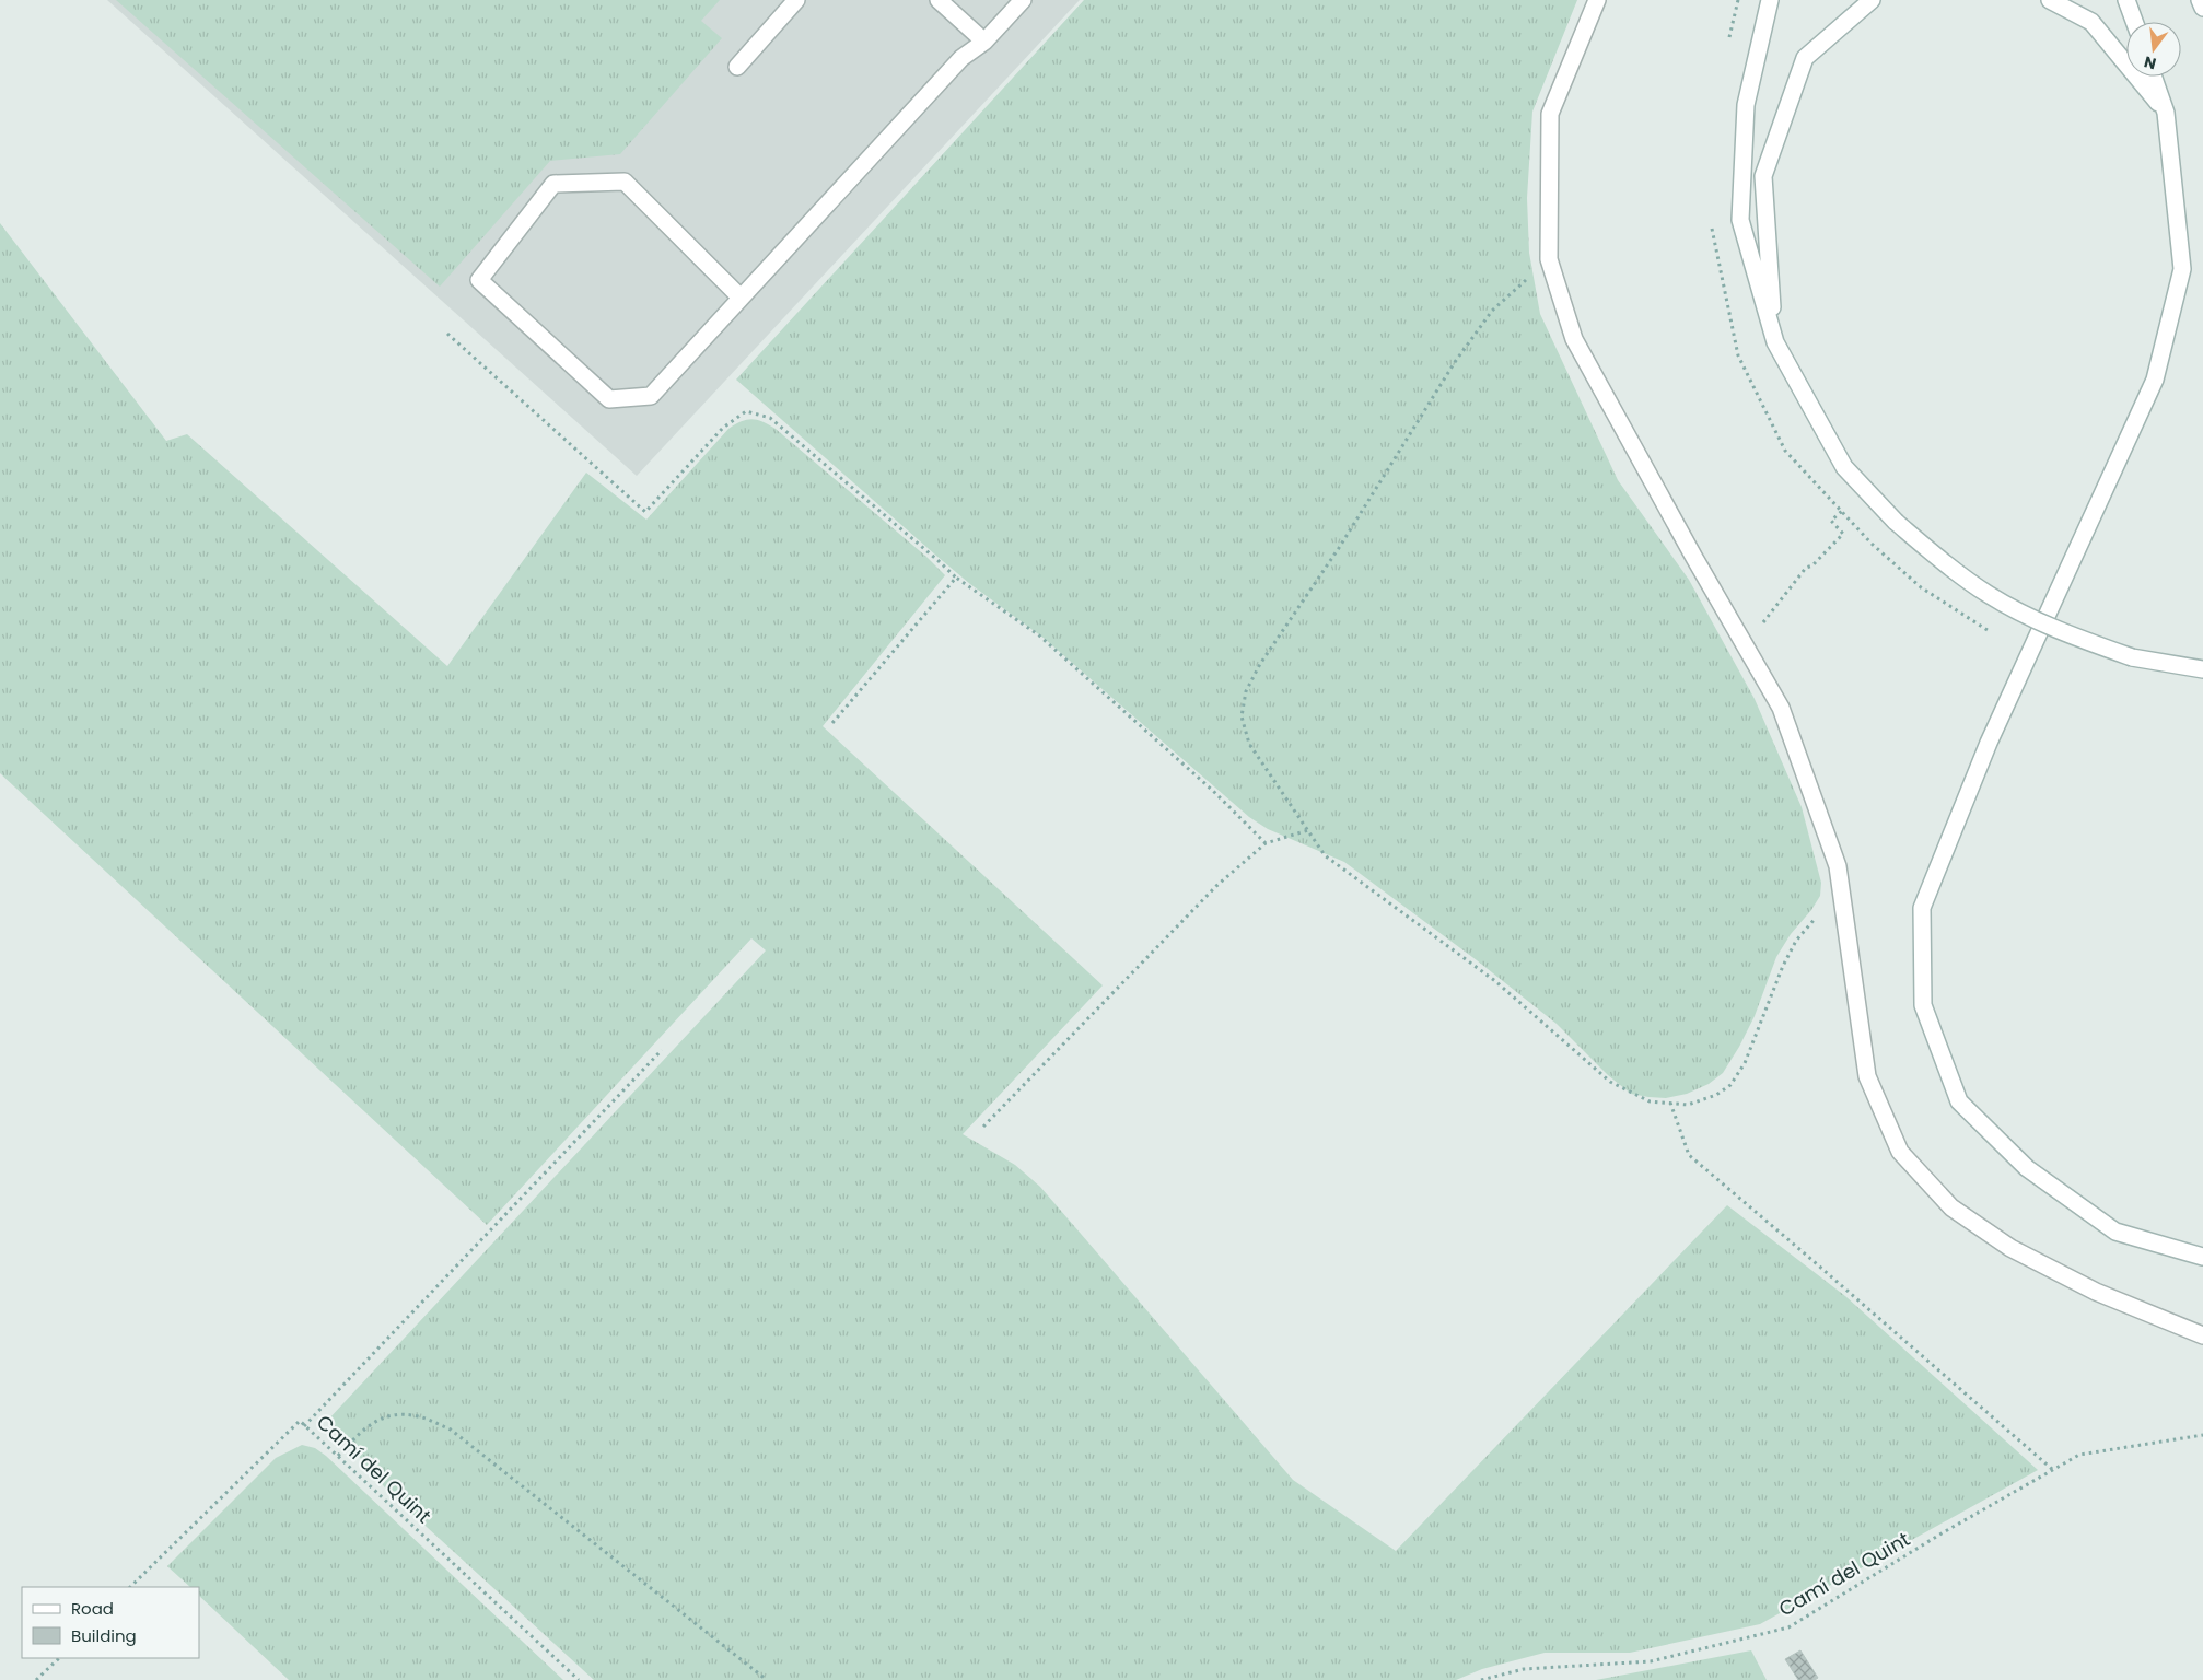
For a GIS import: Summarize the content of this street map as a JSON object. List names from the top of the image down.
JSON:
{
  "streets": {
    "path": ["Camí del Quint"]
  },
  "legend": ["Road", "Building"],
  "north": "bottom"
}
